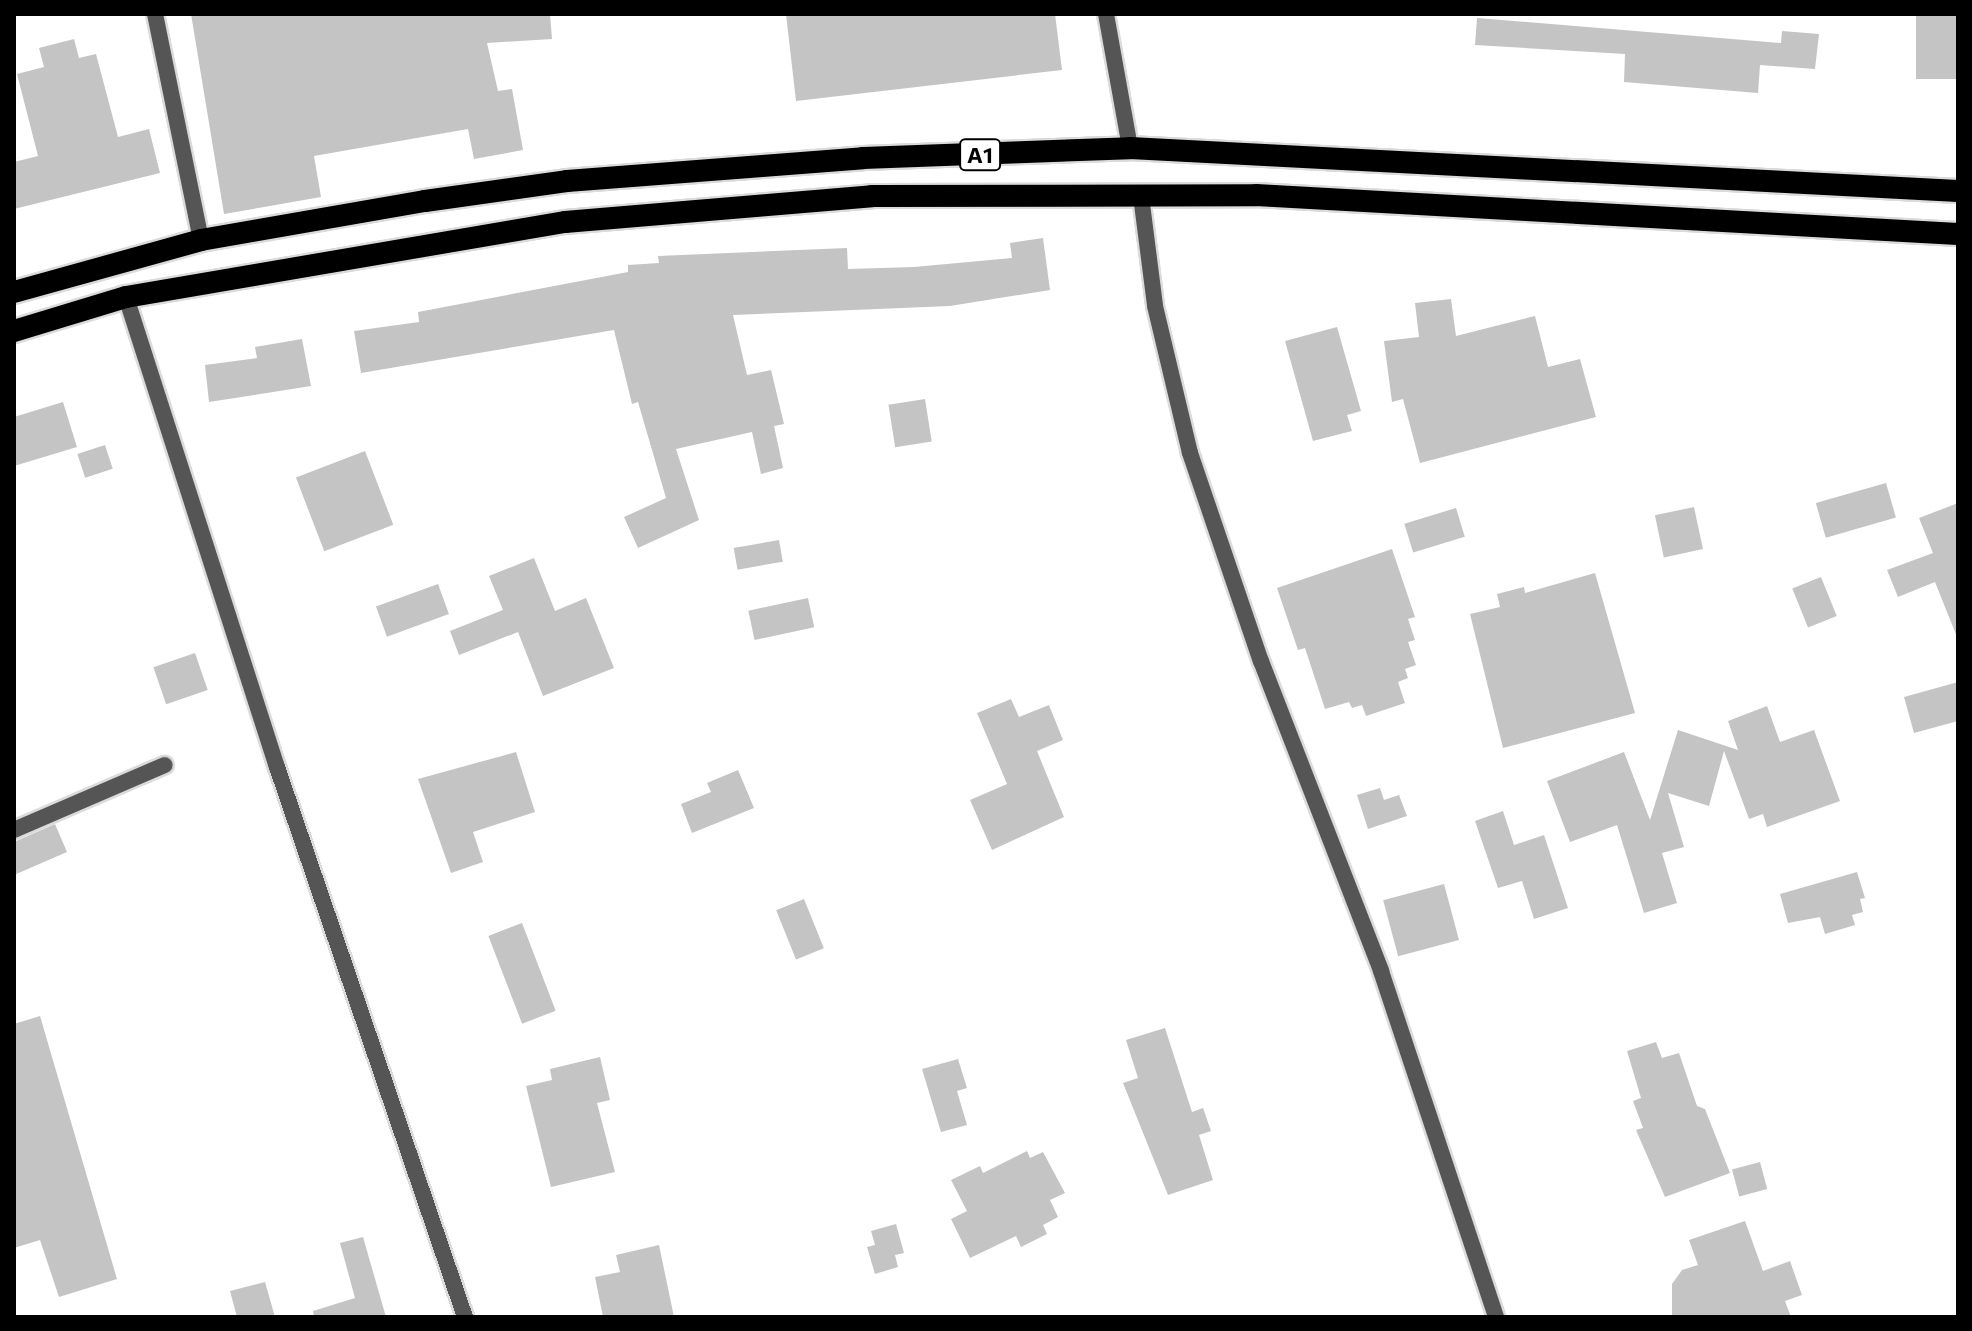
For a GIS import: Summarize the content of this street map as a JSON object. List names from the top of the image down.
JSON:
{
  "streets": {
    "highway": ["A1"]
  }
}
